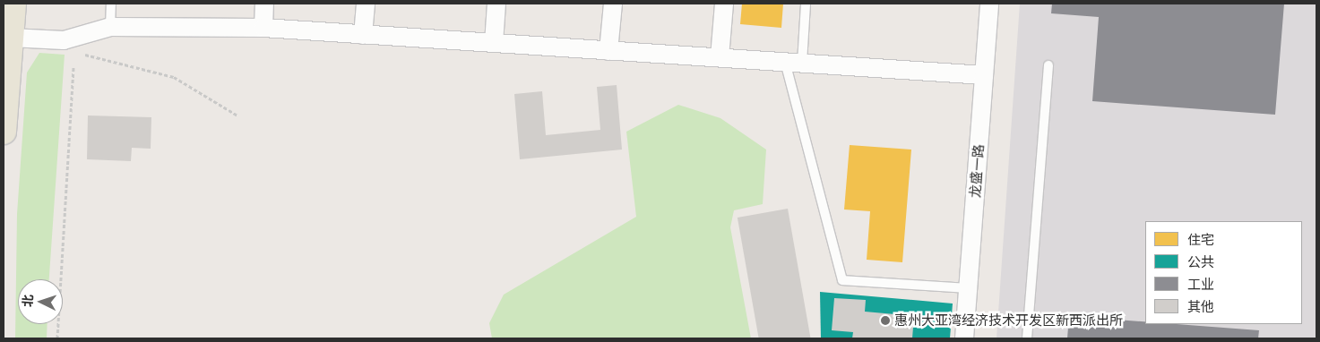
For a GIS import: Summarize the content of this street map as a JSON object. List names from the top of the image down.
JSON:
{
  "streets": {
    "street": ["龙盛一路"]
  },
  "places": ["惠州大亚湾经济技术开发区新西派出所"],
  "legend": [
    "住宅",
    "公共",
    "工业",
    "其他"
  ],
  "north": "left"
}
